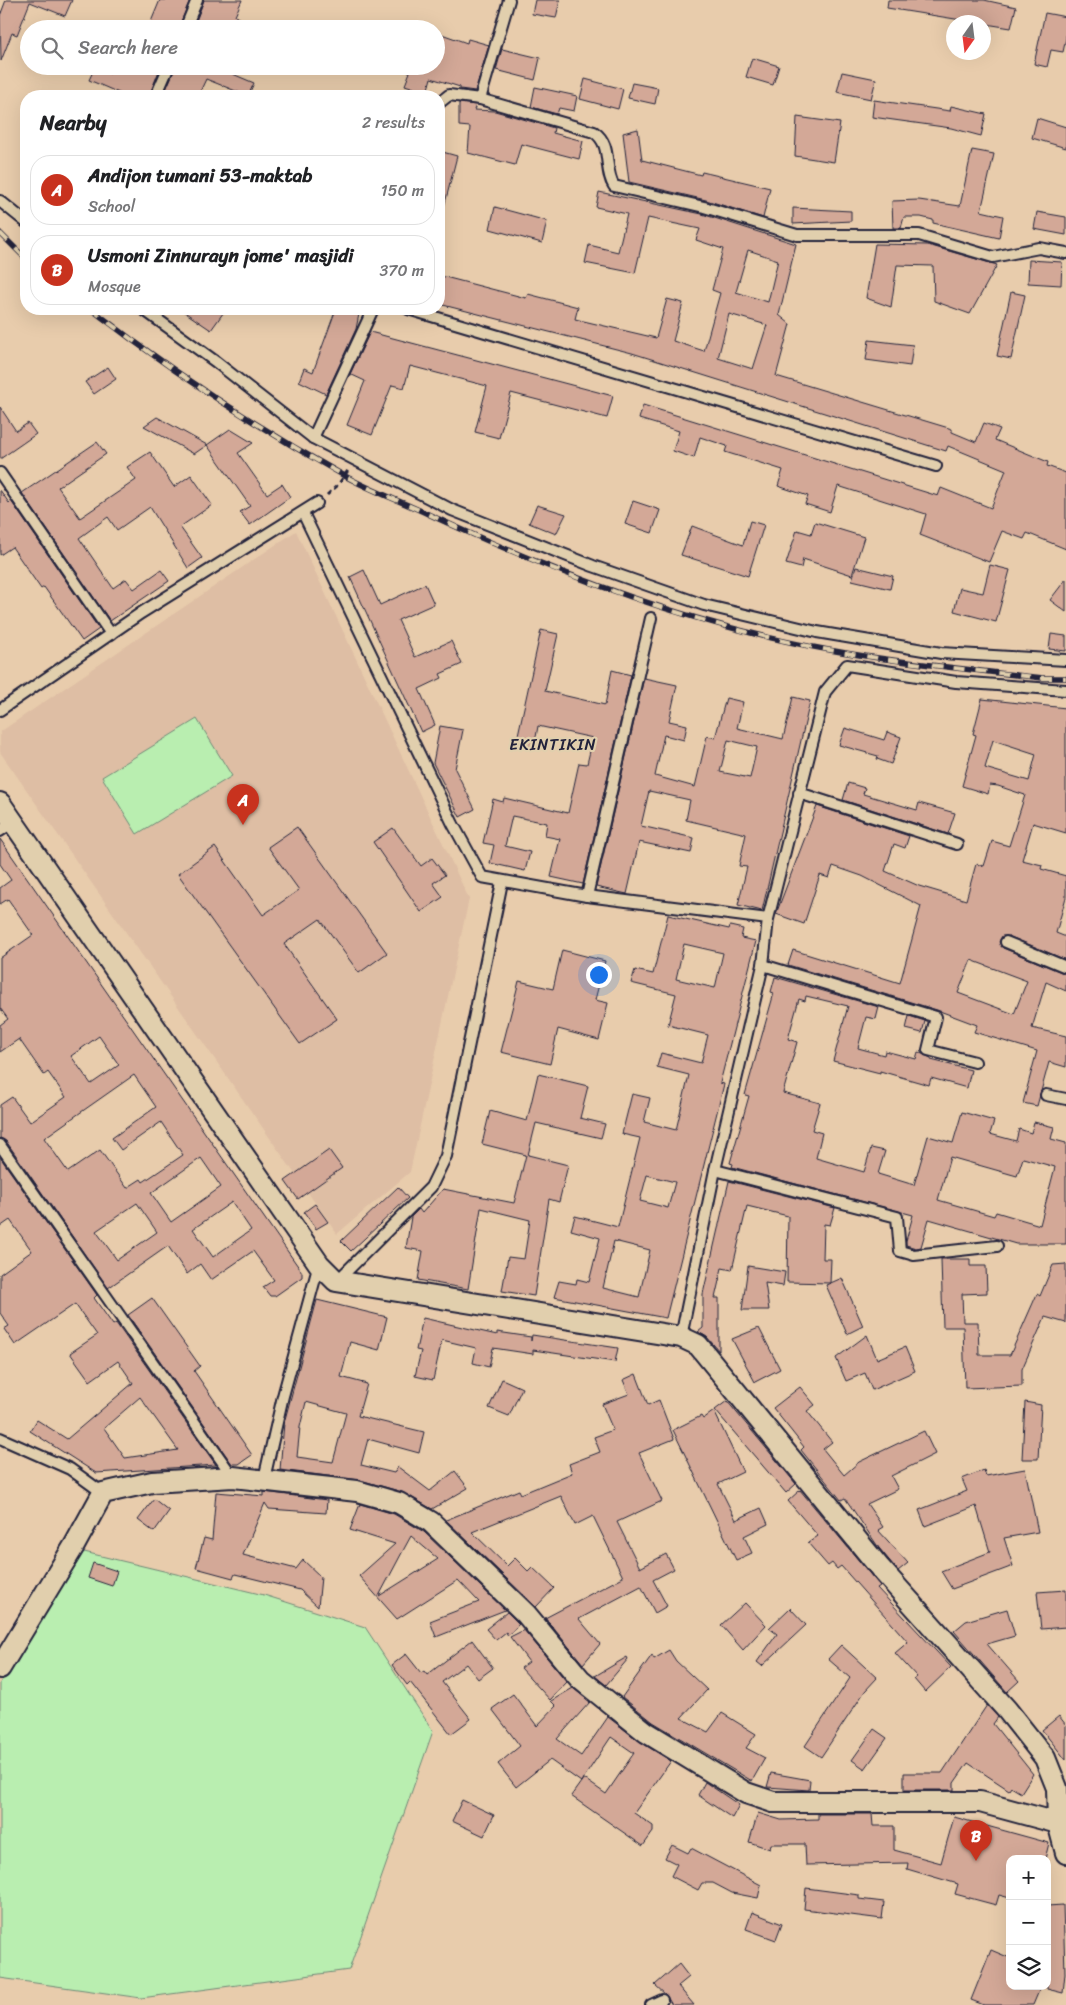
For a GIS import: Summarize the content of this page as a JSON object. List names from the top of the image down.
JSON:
{
  "districts": ["EKINTIKIN"],
  "north": "bottom",
  "page": {
    "search": "Search here",
    "heading": ["Nearby", "2 results"],
    "list": [
      {
        "mark": "A",
        "name": "Andijon tumani 53-maktab",
        "note": "School",
        "value": "150 m"
      },
      {
        "mark": "B",
        "name": "Usmoni Zinnurayn jome' masjidi",
        "note": "Mosque",
        "value": "370 m"
      }
    ],
    "pins": ["A", "B"],
    "map_buttons": ["+", "−"]
  }
}
